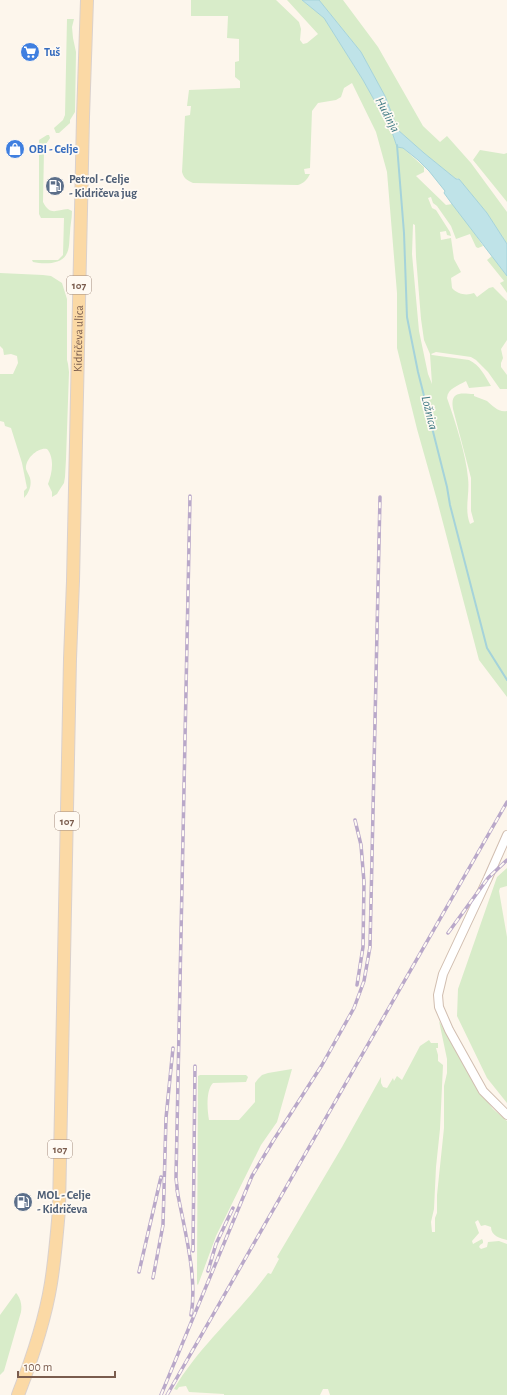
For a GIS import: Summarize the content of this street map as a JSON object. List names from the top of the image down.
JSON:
{
  "streets": {
    "main road": ["107", "Kidričeva ulica"]
  },
  "water": ["Hudinja", "Ložnica"],
  "places": {
    "supermarket": ["Tuš"],
    "shop": ["OBI - Celje"],
    "fuel station": ["Petrol - Celje - Kidričeva jug", "MOL - Celje - Kidričeva"]
  },
  "scale_bar": "100 m"
}
